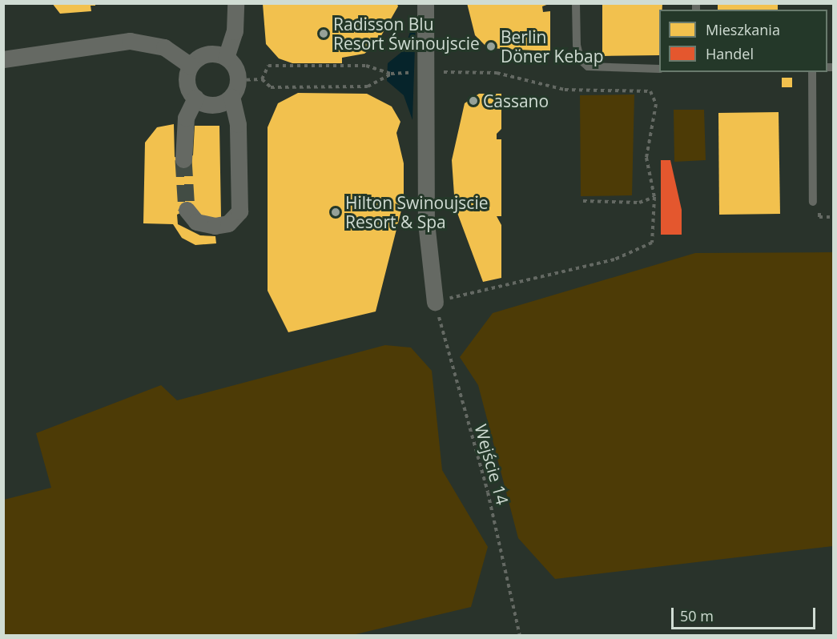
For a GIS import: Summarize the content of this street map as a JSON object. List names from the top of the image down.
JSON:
{
  "streets": {
    "path": ["Wejście 14"]
  },
  "places": [
    "Radisson Blu Resort Świnoujscie",
    "Berlin Döner Kebap",
    "Cassano",
    "Hilton Swinoujscie Resort & Spa"
  ],
  "legend": ["Mieszkania", "Handel"],
  "scale_bar": "50 m"
}
